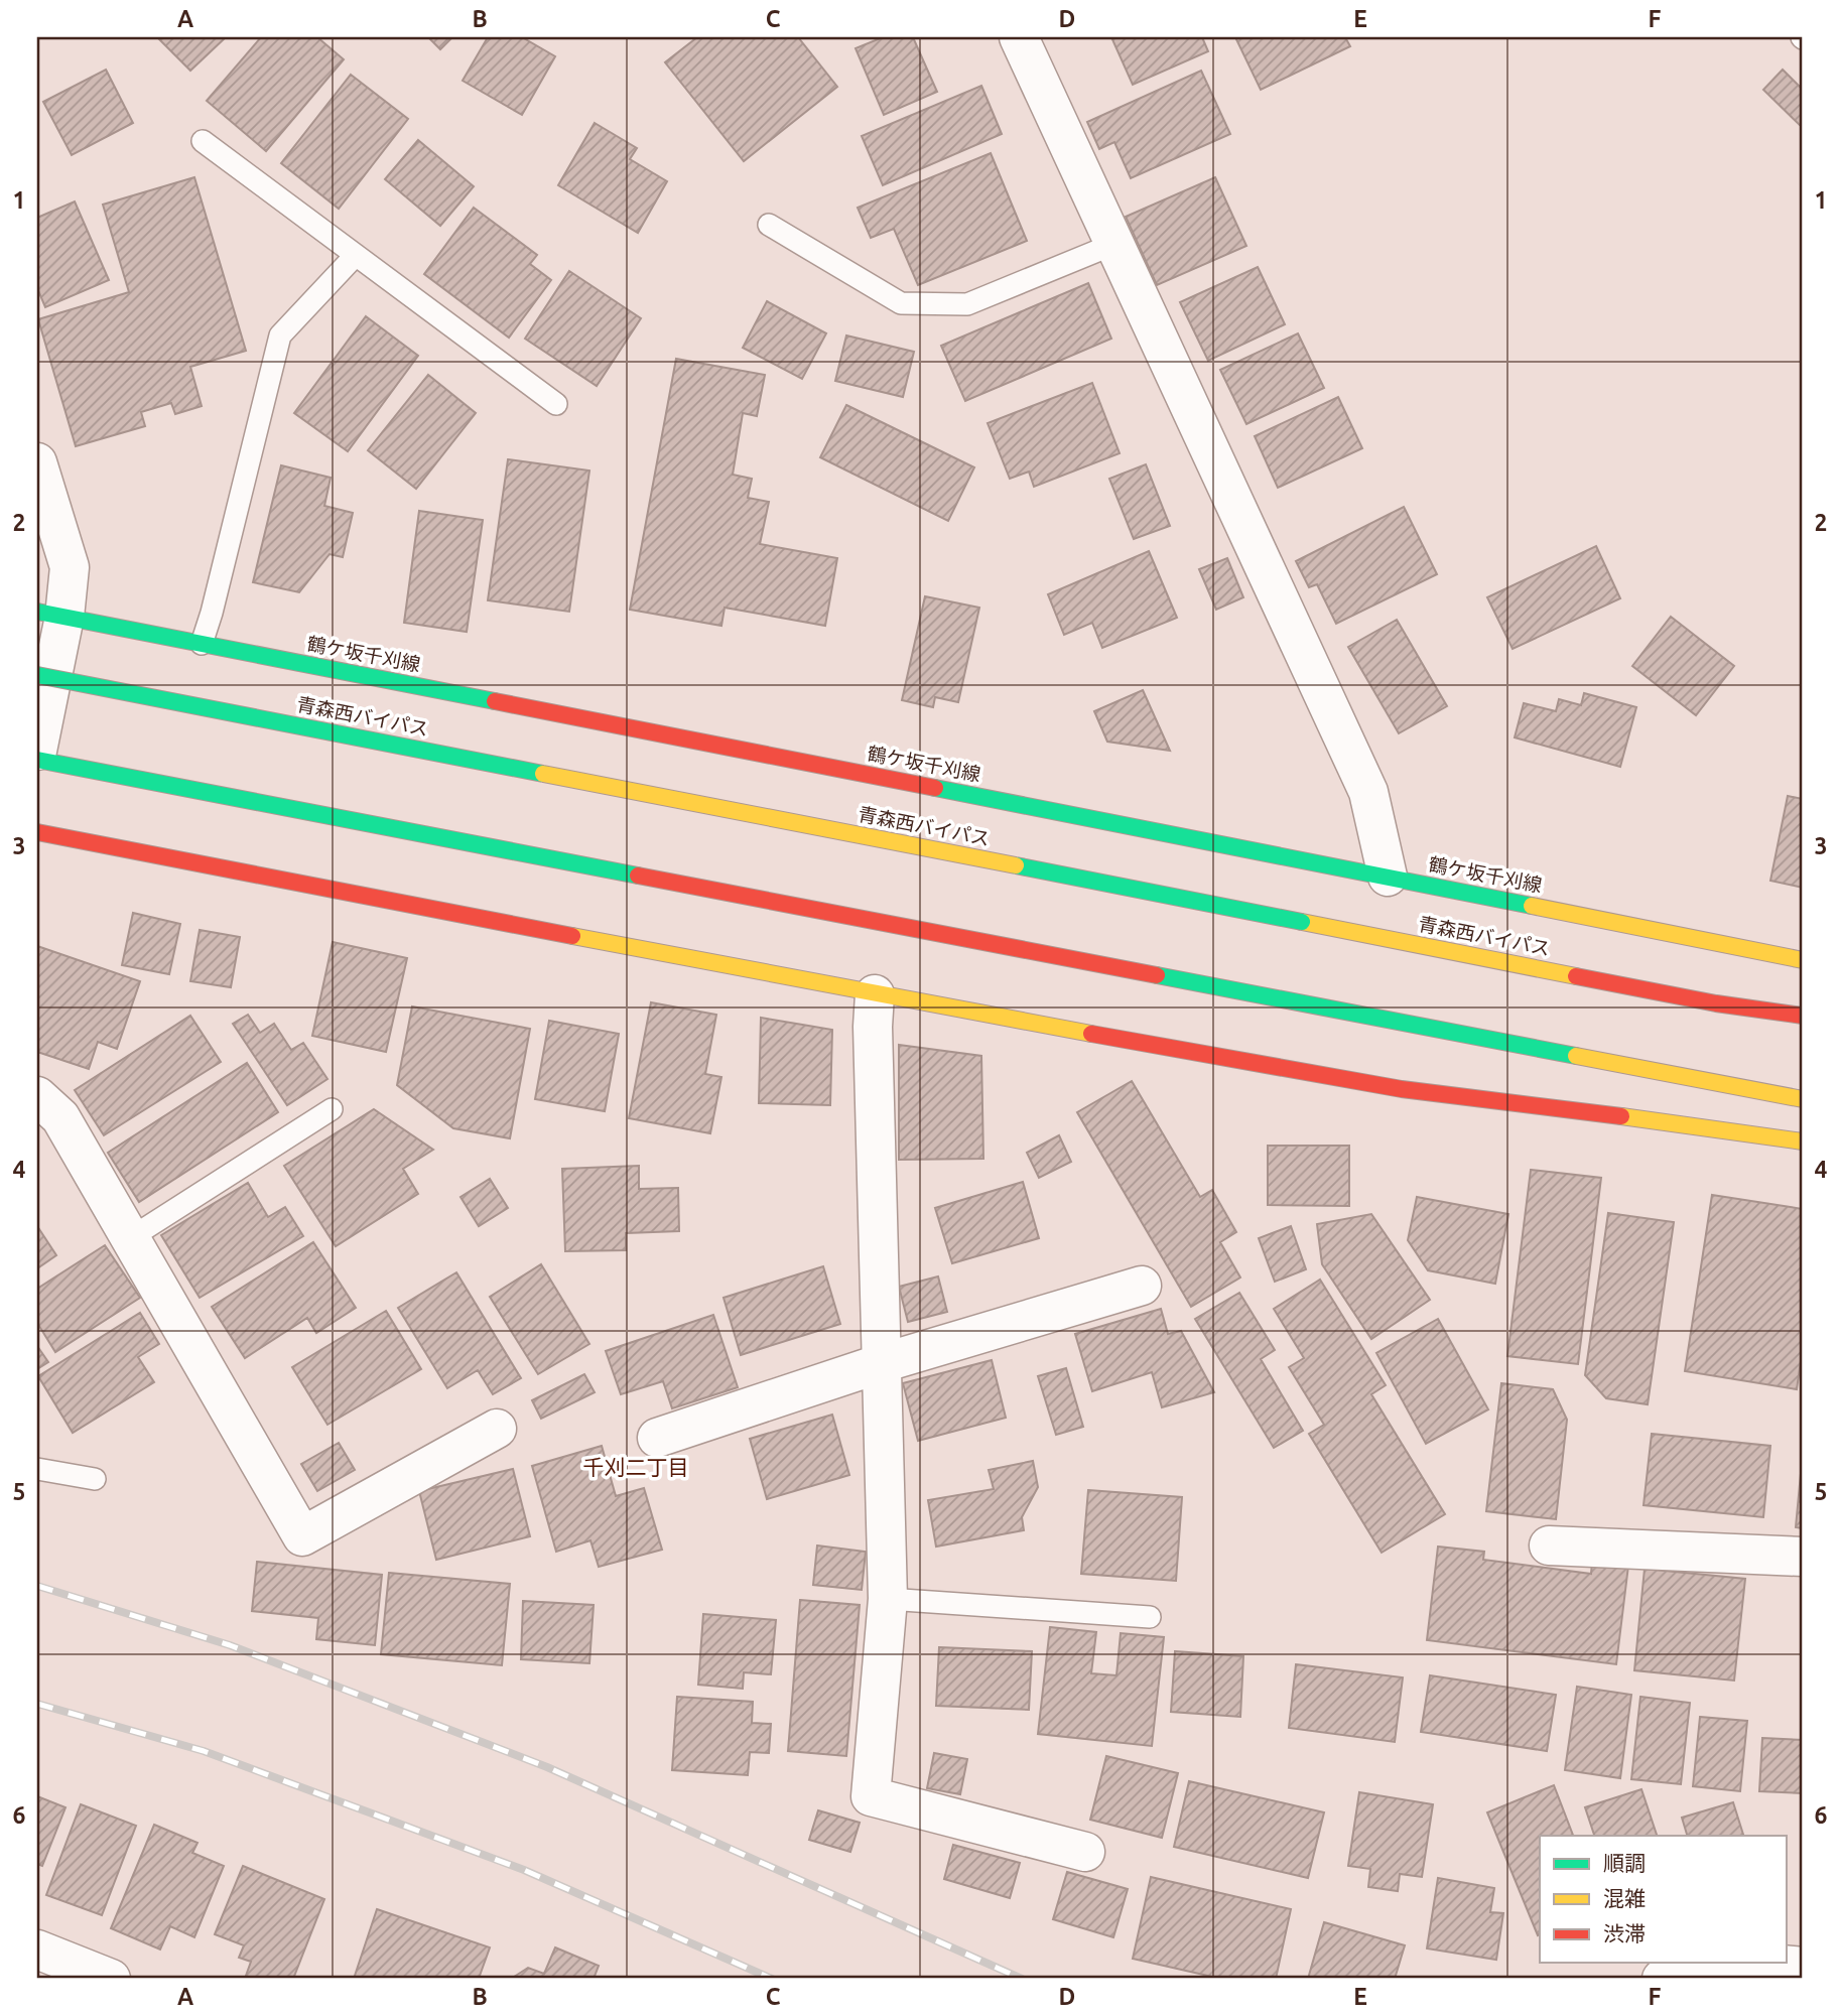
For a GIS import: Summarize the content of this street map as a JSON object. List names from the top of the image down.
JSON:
{
  "streets": {
    "main road": ["鶴ケ坂千刈線", "青森西バイパス"]
  },
  "districts": ["千刈二丁目"],
  "legend": ["順調", "混雑", "渋滞"],
  "grid": {
    "columns": [
      "A",
      "B",
      "C",
      "D",
      "E",
      "F"
    ],
    "rows": [
      "1",
      "2",
      "3",
      "4",
      "5",
      "6"
    ]
  }
}
